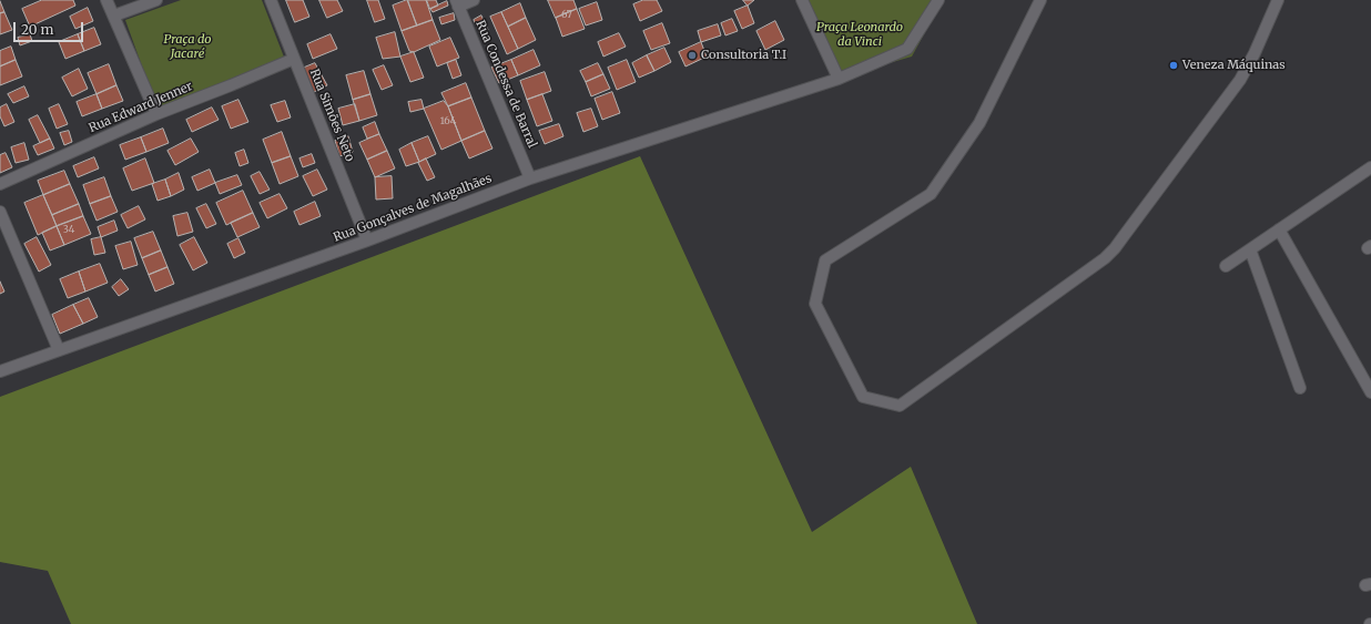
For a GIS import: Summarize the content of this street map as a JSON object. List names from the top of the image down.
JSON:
{
  "streets": {
    "street": [
      "Rua Condessa de Barral",
      "Rua Edward Jenner",
      "Rua Simões Neto",
      "Rua Gonçalves de Magalhães"
    ]
  },
  "crossings": [
    ["Rua Condessa de Barral", "Rua Gonçalves de Magalhães"],
    ["Rua Edward Jenner", "Rua Simões Neto"],
    ["Rua Simões Neto", "Rua Gonçalves de Magalhães"]
  ],
  "parks": ["Praça Leonardo da Vinci", "Praça do Jacaré"],
  "places": ["Consultoria T.I", "Veneza Máquinas"],
  "house_numbers": ["67", "164", "34"],
  "scale_bar": "20 m"
}
